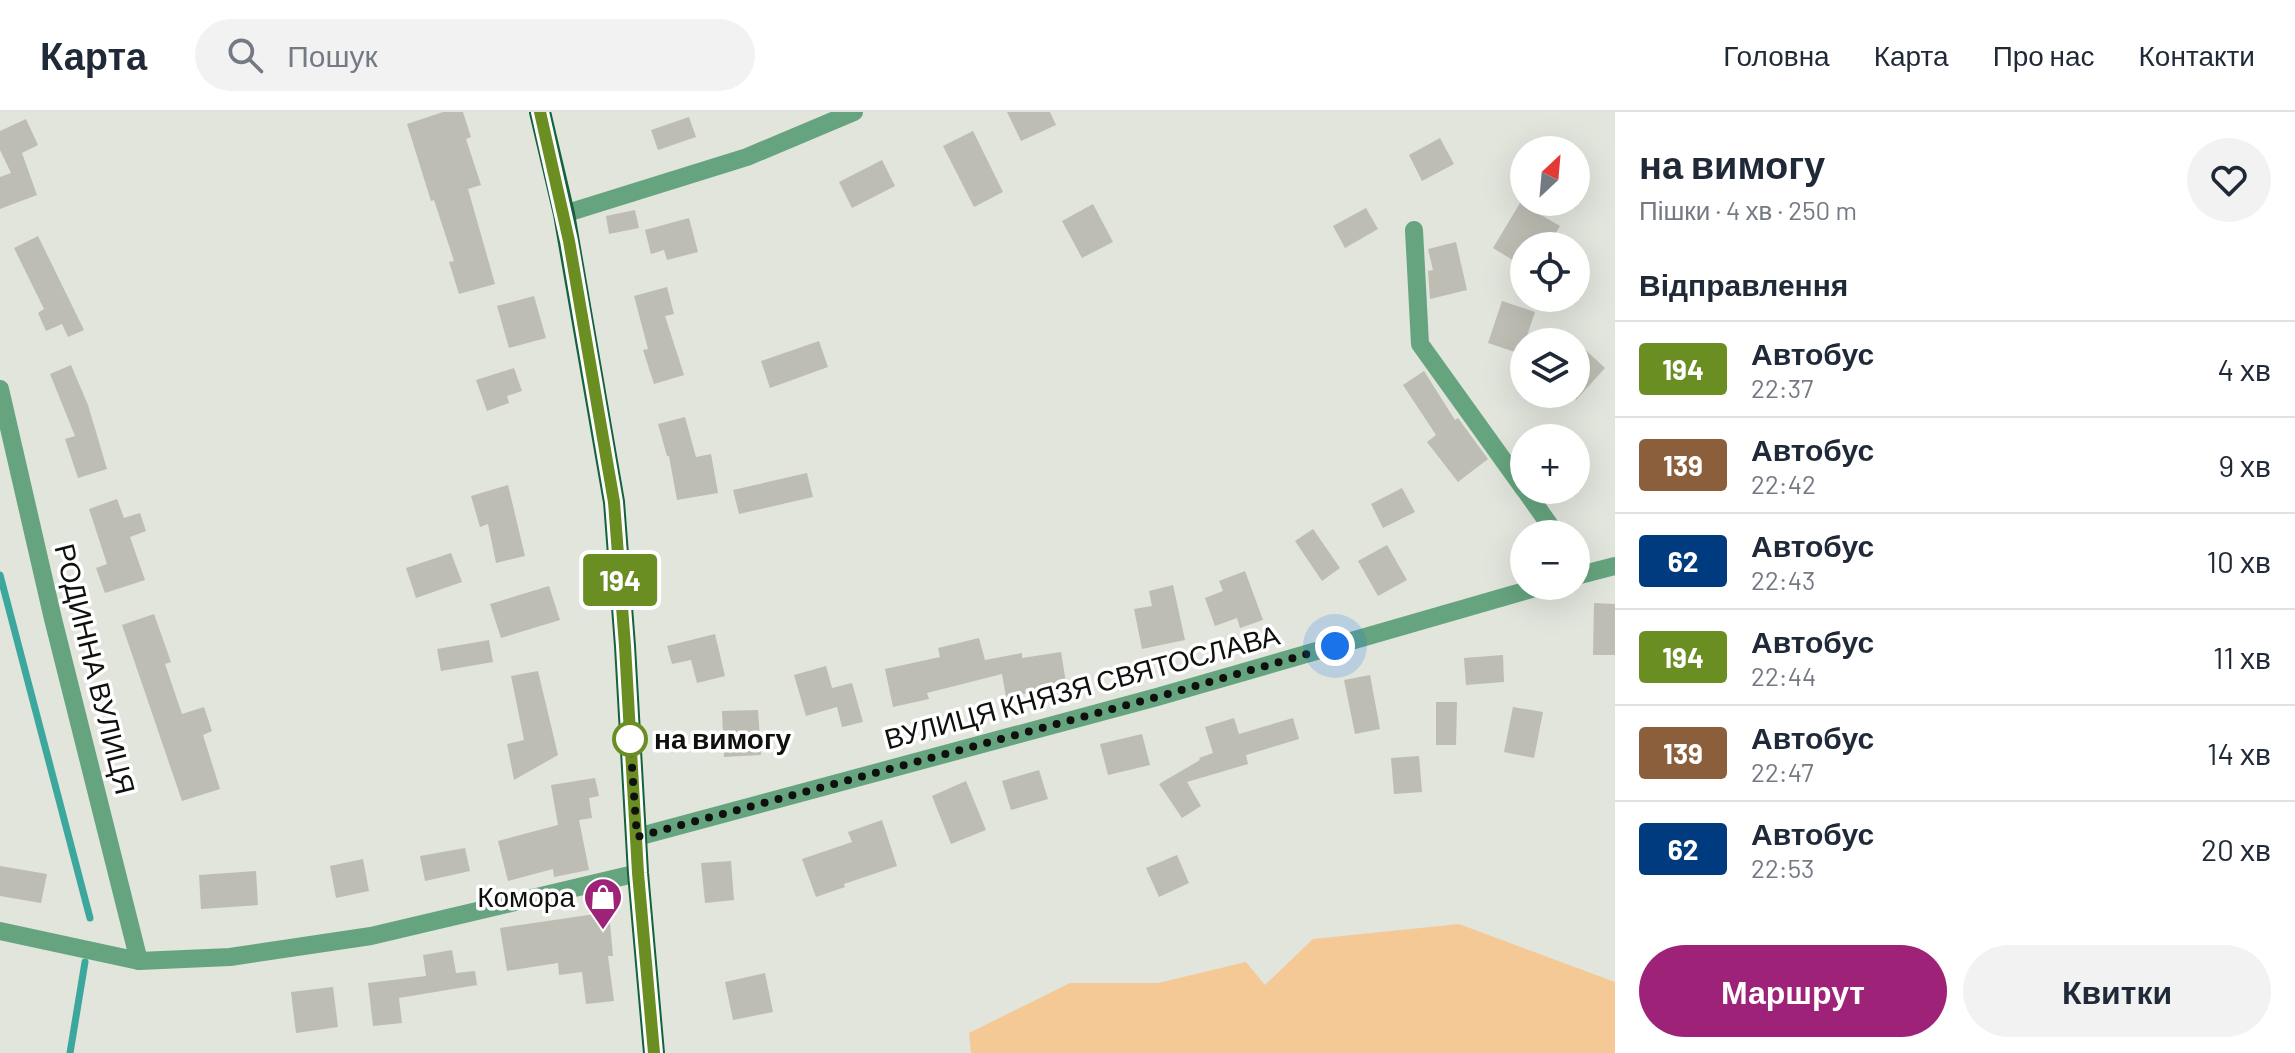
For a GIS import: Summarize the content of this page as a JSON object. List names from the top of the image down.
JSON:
{
  "streets": {
    "street": ["РОДИННА ВУЛИЦЯ", "ВУЛИЦЯ КНЯЗЯ СВЯТОСЛАВА"]
  },
  "places": {
    "other": ["на вимогу"],
    "shop": ["Комора"]
  },
  "lines": ["bus line 194"],
  "north": "top right",
  "page": {
    "header": "Карта",
    "search": "Пошук",
    "nav": [
      "Головна",
      "Карта",
      "Про нас",
      "Контакти"
    ],
    "on_map": "194",
    "heading": [
      ["на вимогу", "Пішки · 4 хв · 250 m"],
      "Відправлення"
    ],
    "map_buttons": ["+", "−"],
    "list": [
      {
        "mark": "194",
        "name": "Автобус",
        "note": "22:37",
        "value": "4 хв"
      },
      {
        "mark": "139",
        "name": "Автобус",
        "note": "22:42",
        "value": "9 хв"
      },
      {
        "mark": "62",
        "name": "Автобус",
        "note": "22:43",
        "value": "10 хв"
      },
      {
        "mark": "194",
        "name": "Автобус",
        "note": "22:44",
        "value": "11 хв"
      },
      {
        "mark": "139",
        "name": "Автобус",
        "note": "22:47",
        "value": "14 хв"
      },
      {
        "mark": "62",
        "name": "Автобус",
        "note": "22:53",
        "value": "20 хв"
      }
    ],
    "buttons": ["Маршрут", "Квитки"]
  }
}
